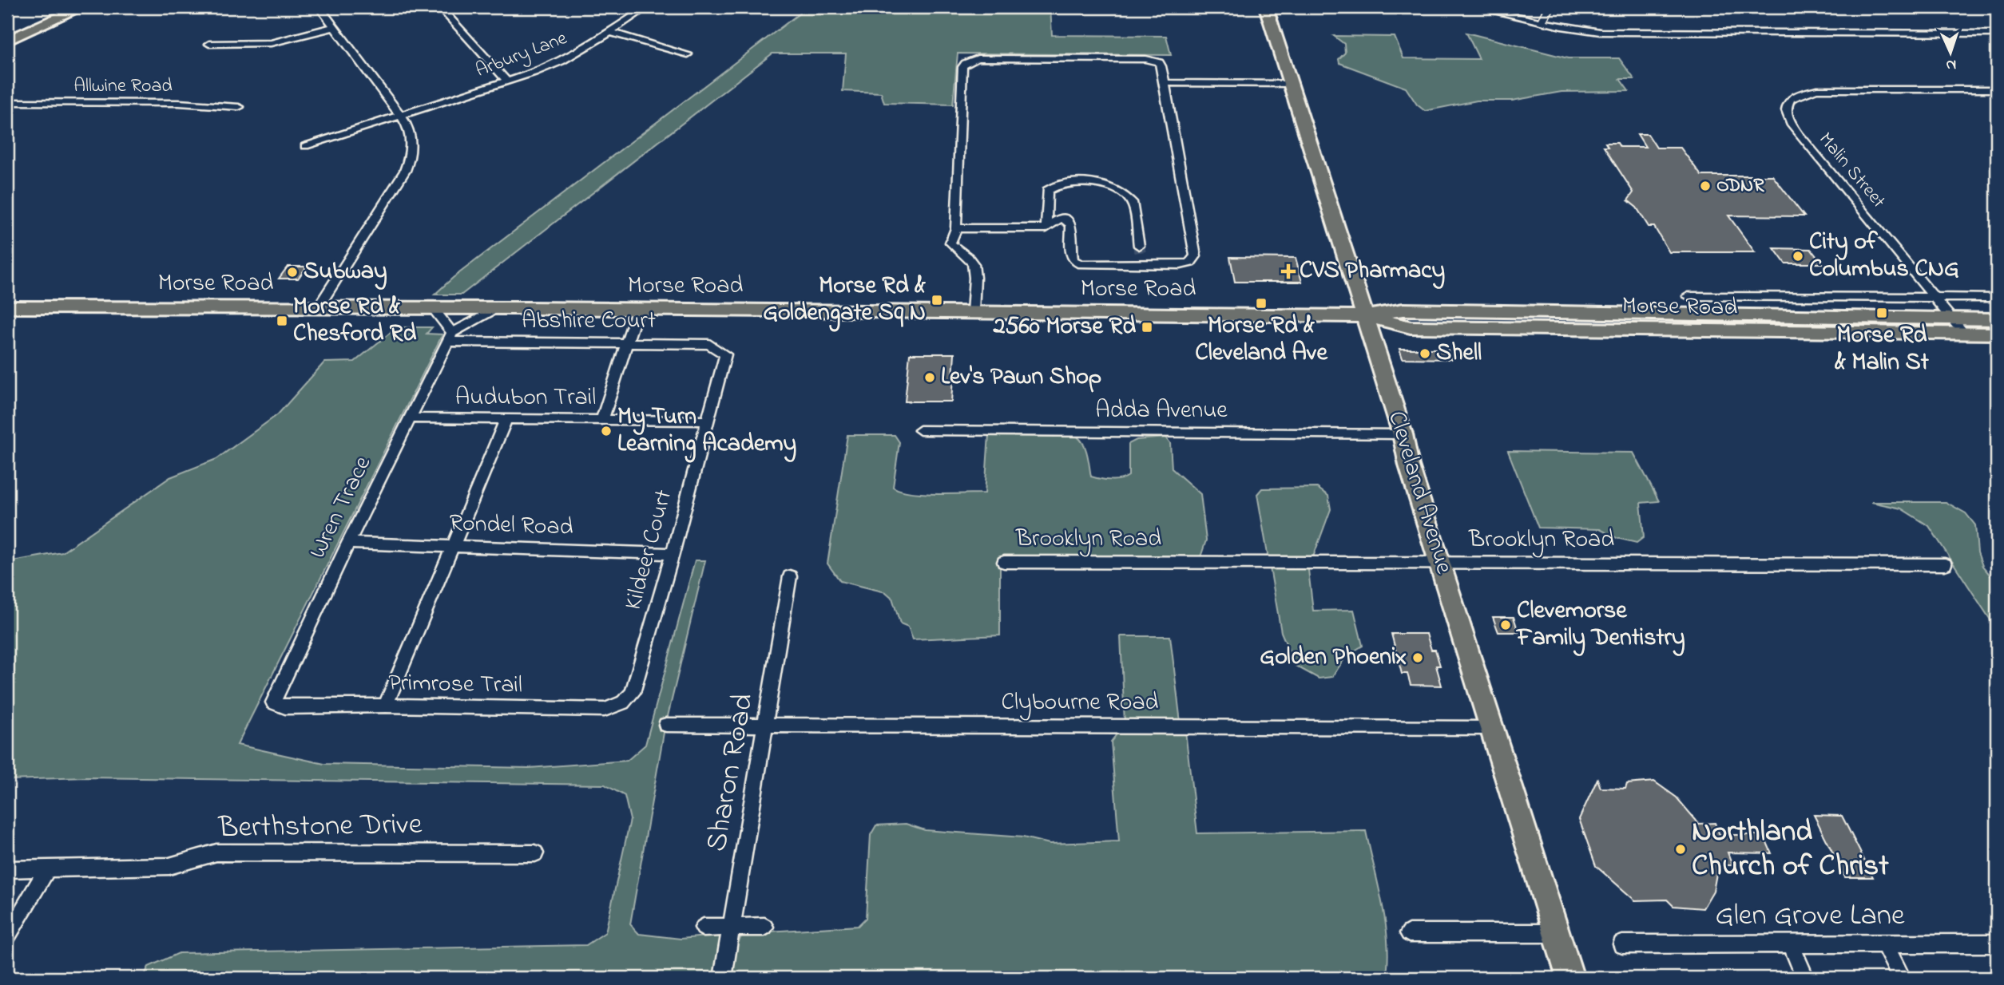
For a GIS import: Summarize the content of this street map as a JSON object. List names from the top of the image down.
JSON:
{
  "streets": {
    "main road": ["Morse Road", "Cleveland Avenue"],
    "street": [
      "Arbury Lane",
      "Allwine Road",
      "Malin Street",
      "Abshire Court",
      "Audubon Trail",
      "Adda Avenue",
      "Wren Trace",
      "Rondel Road",
      "Brooklyn Road",
      "Kildeer Court",
      "Primrose Trail",
      "Clybourne Road",
      "Sharon Road",
      "Berthstone Drive",
      "Glen Grove Lane"
    ]
  },
  "crossings": [
    ["Malin Street", "Morse Road"],
    ["Morse Road", "Cleveland Avenue"],
    ["Abshire Court", "Wren Trace"],
    ["Abshire Court", "Kildeer Court"],
    ["Audubon Trail", "Wren Trace"],
    ["Audubon Trail", "Kildeer Court"],
    ["Adda Avenue", "Cleveland Avenue"],
    ["Cleveland Avenue", "Brooklyn Road"],
    ["Cleveland Avenue", "Clybourne Road"],
    ["Wren Trace", "Rondel Road"],
    ["Wren Trace", "Primrose Trail"],
    ["Rondel Road", "Kildeer Court"],
    ["Kildeer Court", "Primrose Trail"],
    ["Clybourne Road", "Sharon Road"]
  ],
  "places": {
    "other": [
      "ODNR",
      "City of Columbus CNG",
      "Subway",
      "Shell",
      "Lev's Pawn Shop",
      "My Turn Learning Academy",
      "Clevemorse Family Dentistry",
      "Golden Phoenix",
      "Northland Church of Christ"
    ],
    "health": ["CVS Pharmacy"],
    "transit": [
      "Morse Rd & Goldengate Sq N",
      "Morse Rd & Cleveland Ave",
      "Morse Rd & Malin St",
      "Morse Rd & Chesford Rd",
      "2560 Morse Rd"
    ]
  },
  "north": "bottom"
}
